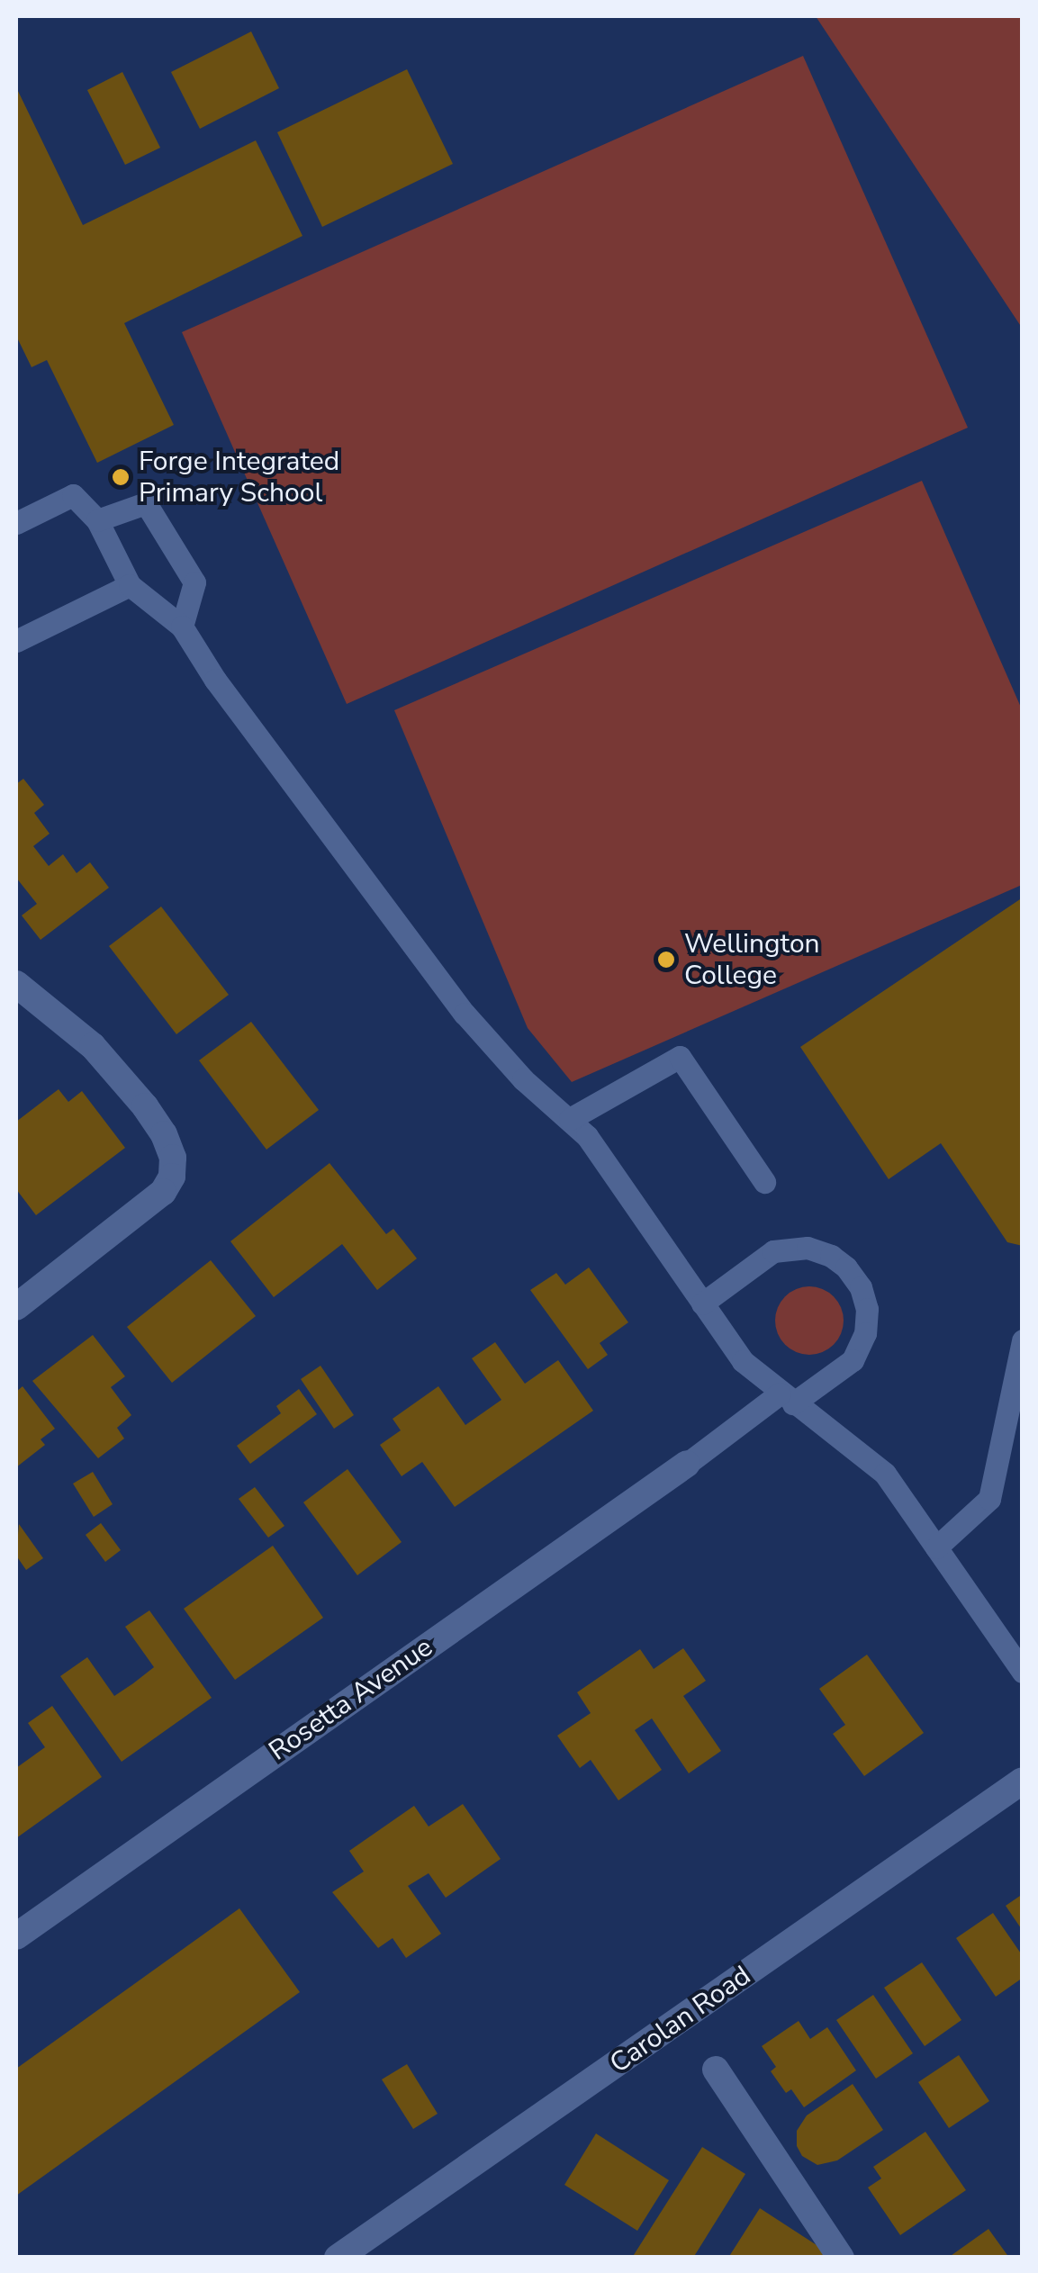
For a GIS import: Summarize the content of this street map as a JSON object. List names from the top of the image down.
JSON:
{
  "streets": {
    "street": ["Rosetta Avenue", "Carolan Road"]
  },
  "places": ["Forge Integrated Primary School", "Wellington College"]
}
